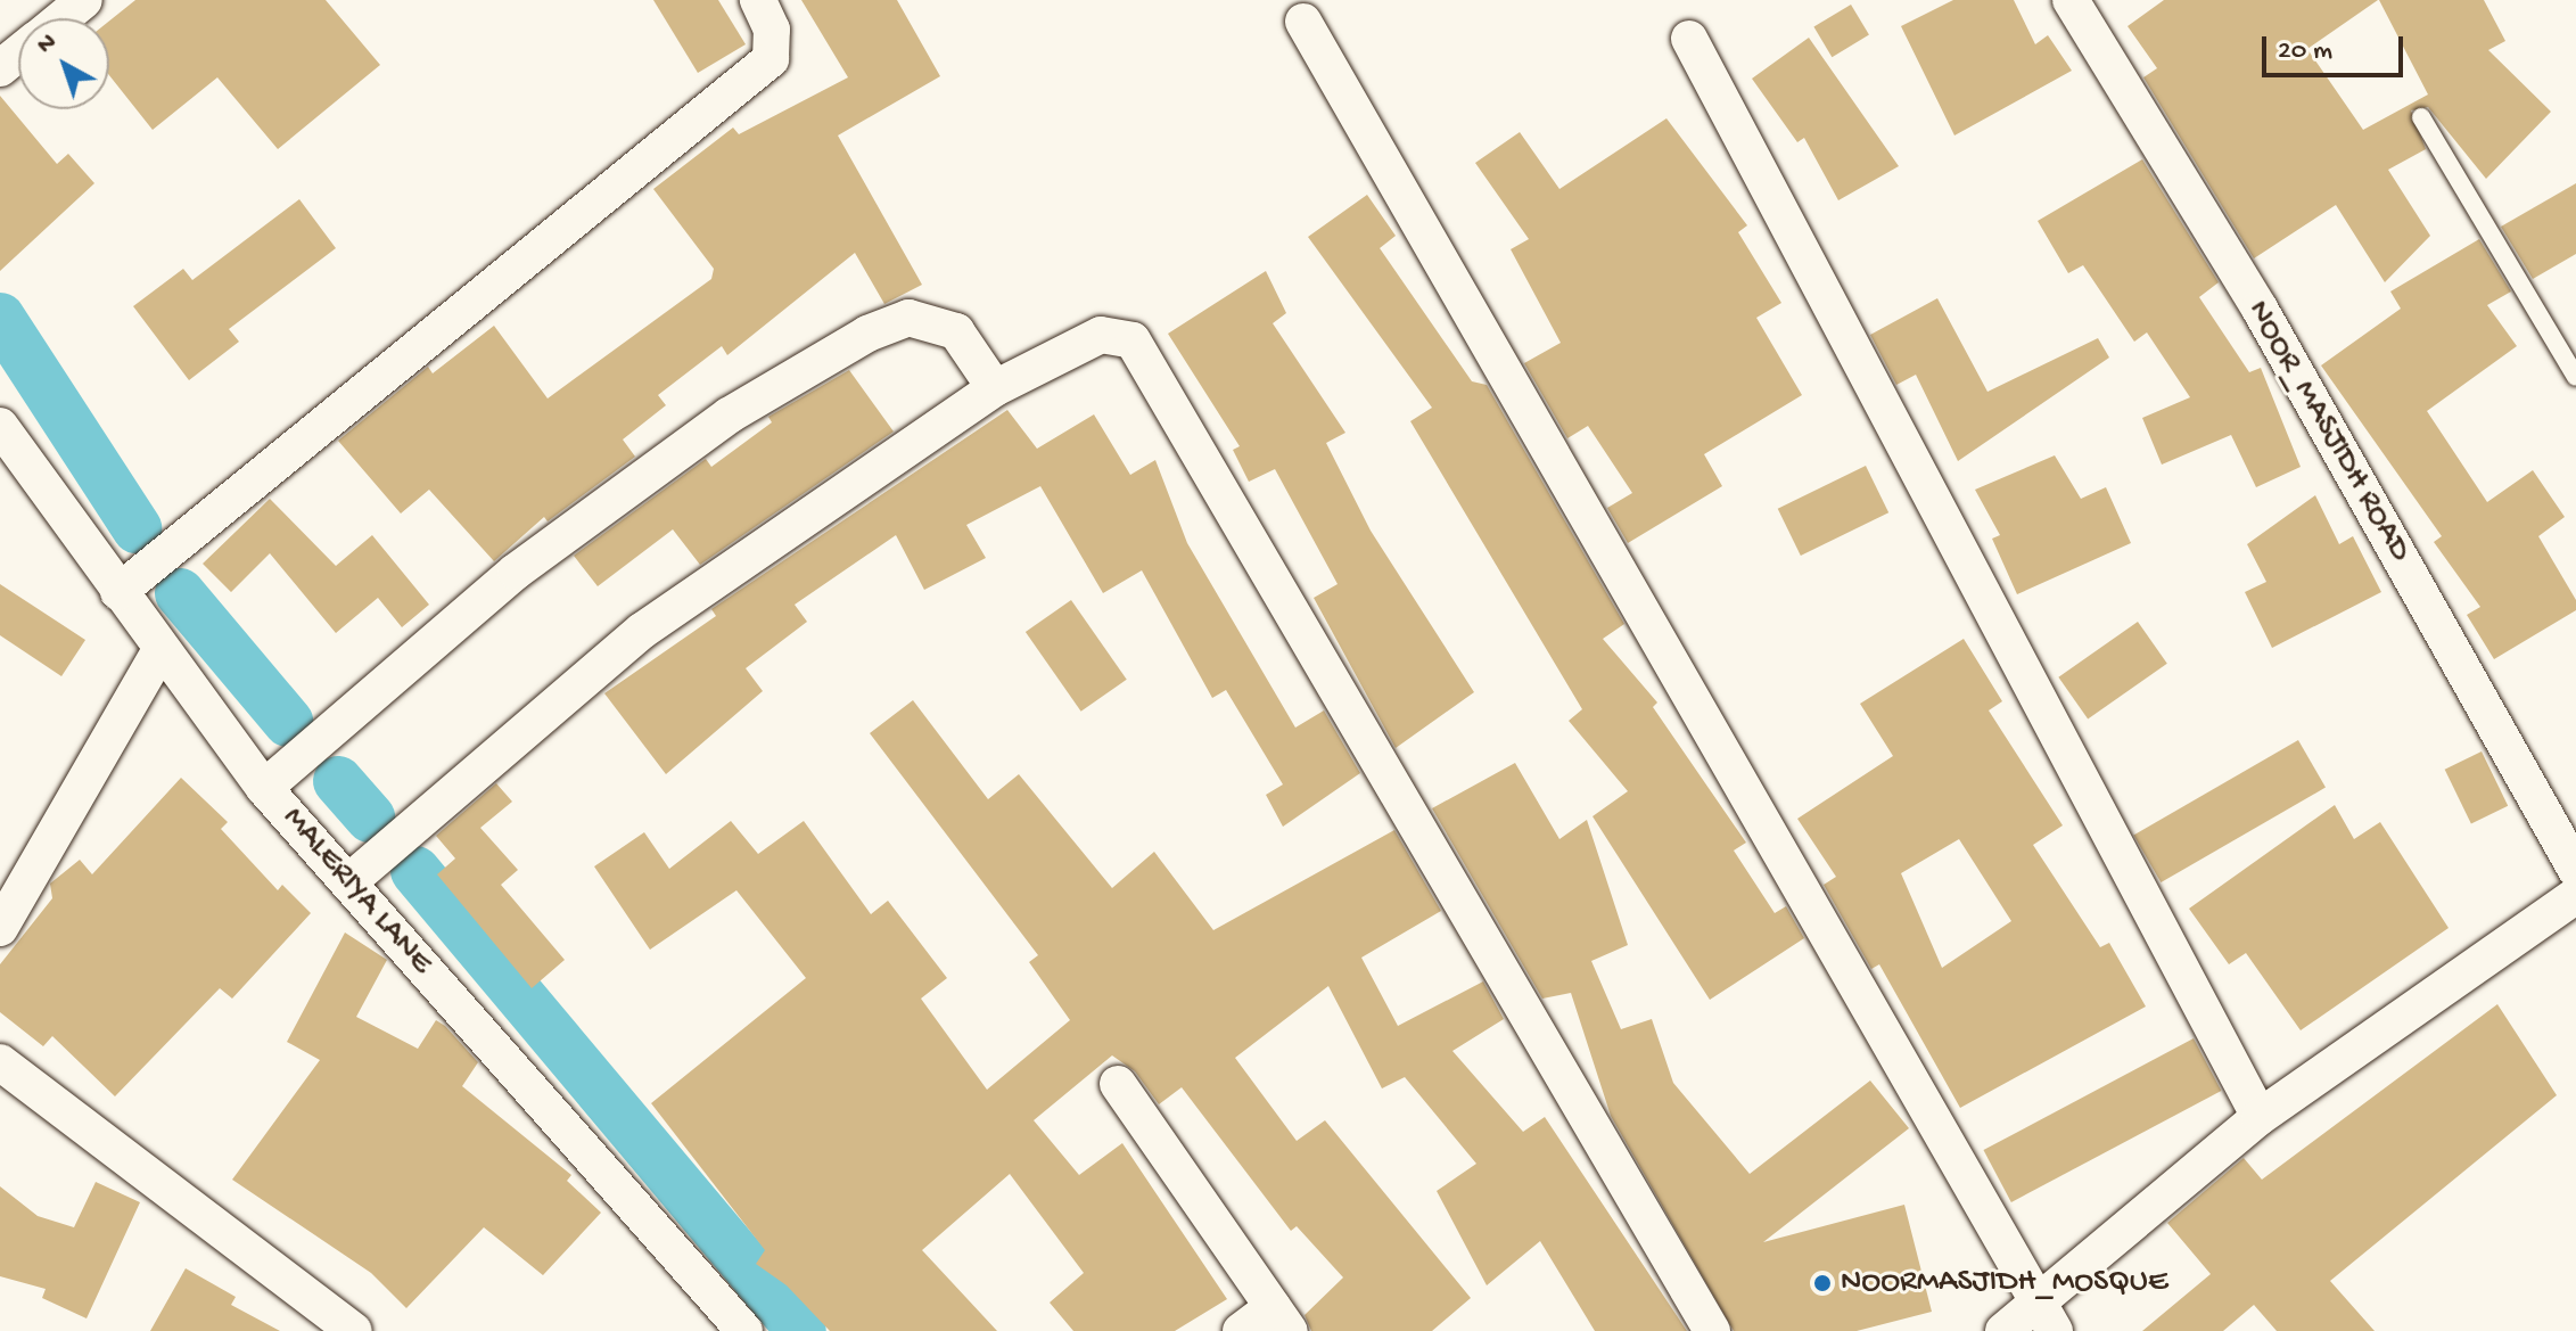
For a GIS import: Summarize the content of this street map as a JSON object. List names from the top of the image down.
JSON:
{
  "streets": {
    "street": ["NOOR_MASJIDH ROAD", "MALERIYA LANE"]
  },
  "places": ["NOORMASJIDH_MOSQUE"],
  "scale_bar": "20 m",
  "north": "top left"
}
